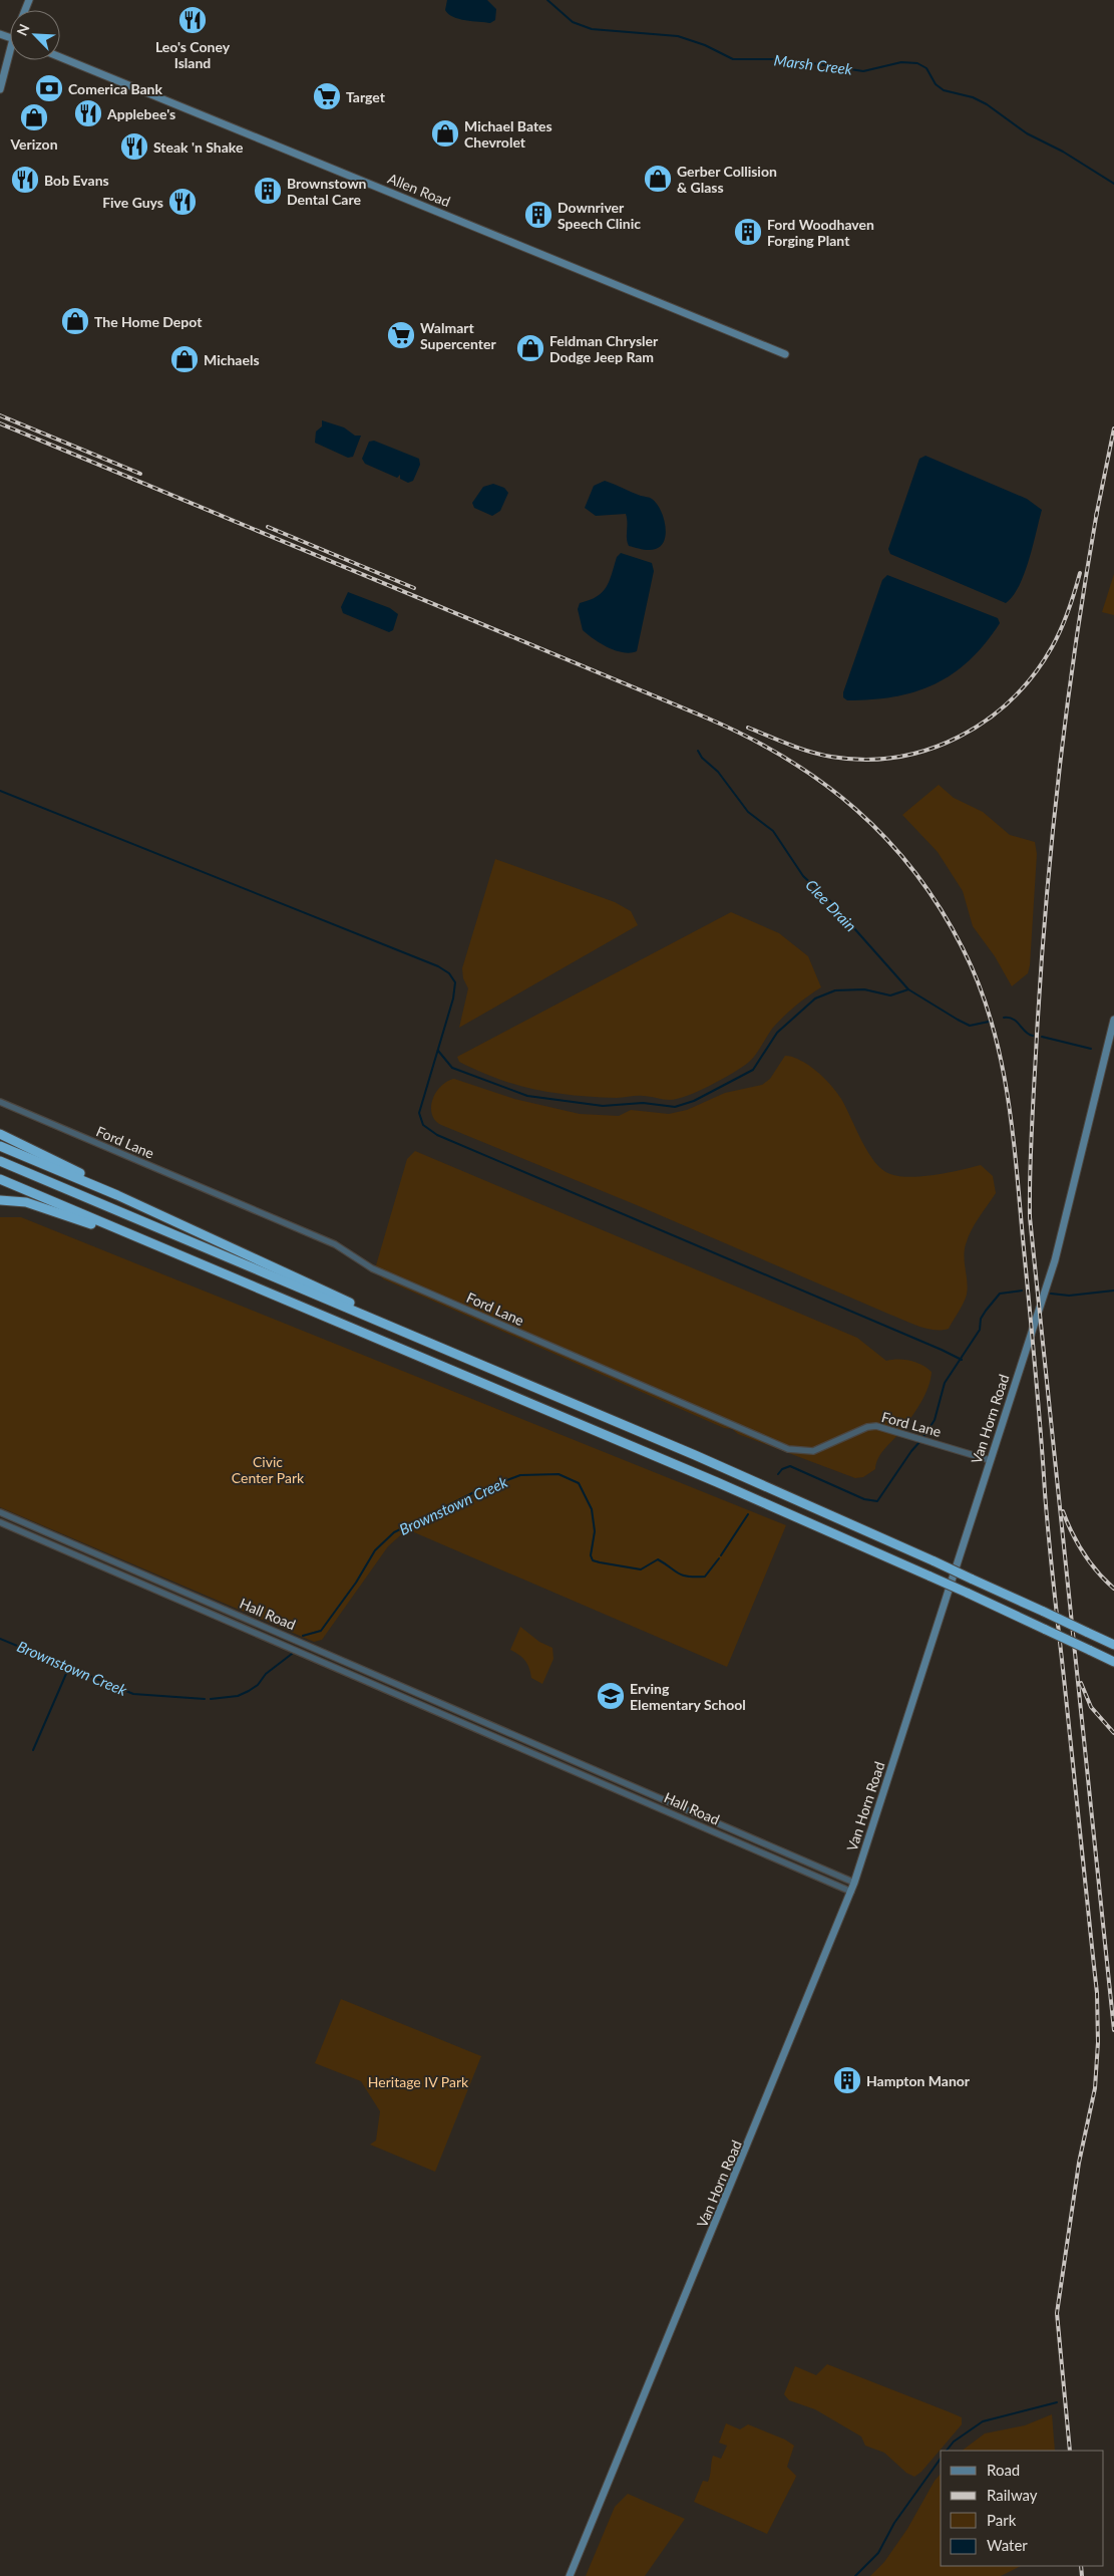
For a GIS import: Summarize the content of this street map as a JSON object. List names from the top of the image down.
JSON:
{
  "streets": {
    "main road": ["Allen Road", "Van Horn Road"],
    "street": ["Ford Lane", "Hall Road"]
  },
  "crossings": [
    ["Ford Lane", "Van Horn Road"],
    ["Van Horn Road", "Hall Road"]
  ],
  "water": ["Marsh Creek", "Clee Drain", "Brownstown Creek"],
  "parks": ["Civic Center Park", "Heritage IV Park"],
  "places": {
    "restaurant": [
      "Leo's Coney Island",
      "Applebee's",
      "Steak 'n Shake",
      "Bob Evans",
      "Five Guys"
    ],
    "bank": ["Comerica Bank"],
    "supermarket": ["Target", "Walmart Supercenter"],
    "shop": [
      "Verizon",
      "Michael Bates Chevrolet",
      "Gerber Collision & Glass",
      "The Home Depot",
      "Feldman Chrysler Dodge Jeep Ram",
      "Michaels"
    ],
    "building": [
      "Brownstown Dental Care",
      "Downriver Speech Clinic",
      "Ford Woodhaven Forging Plant",
      "Hampton Manor"
    ],
    "school or university": ["Erving Elementary School"]
  },
  "legend": [
    "Road",
    "Railway",
    "Park",
    "Water"
  ],
  "north": "top left"
}
